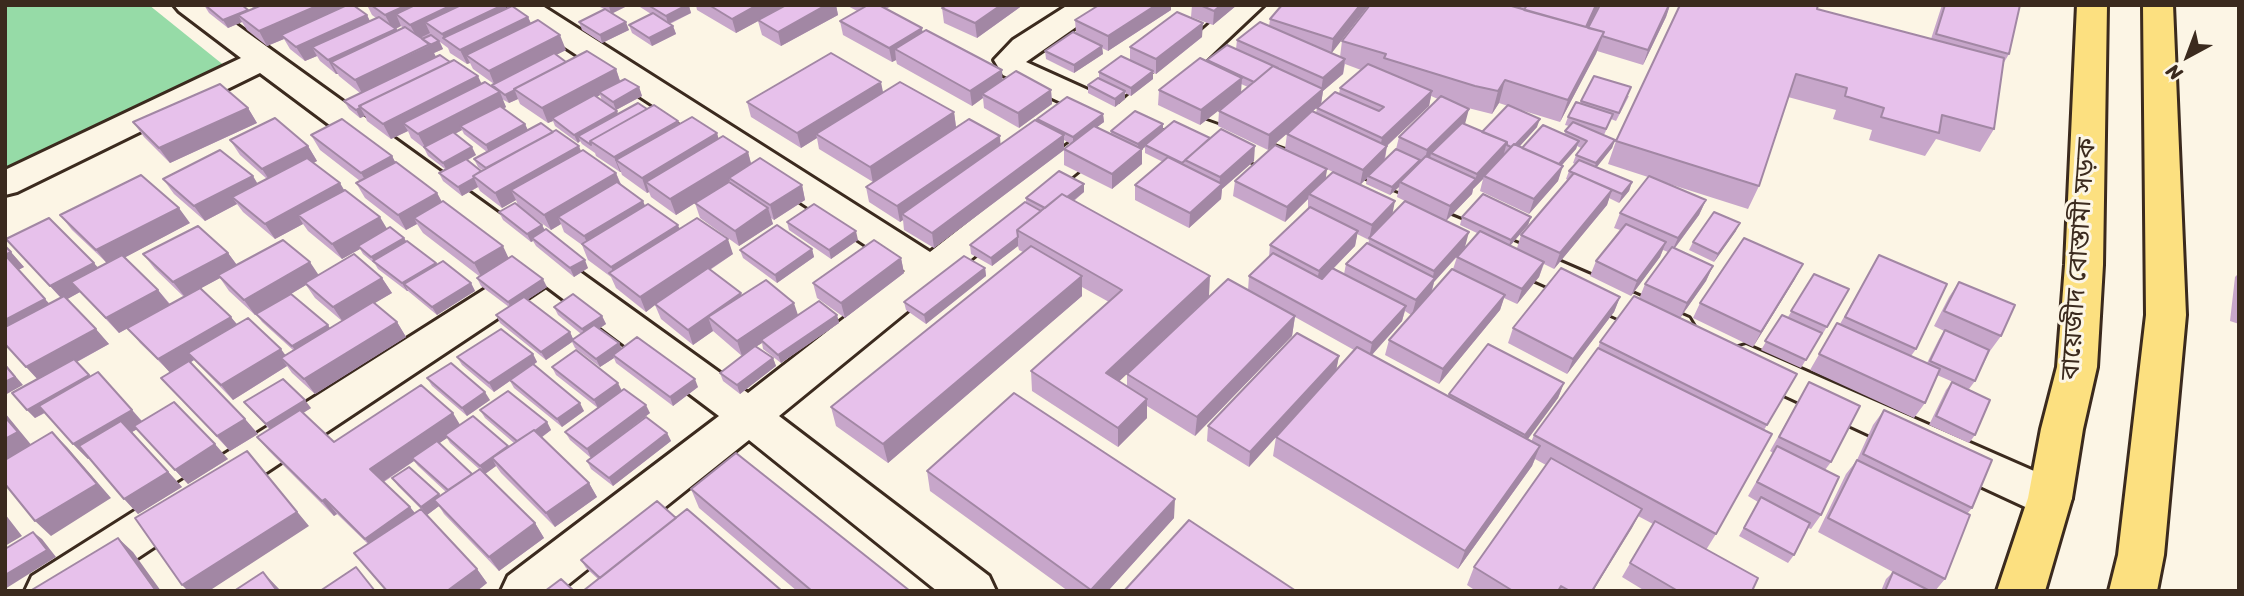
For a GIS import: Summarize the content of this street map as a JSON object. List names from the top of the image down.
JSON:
{
  "streets": {
    "main road": ["বায়েজীদ বোস্তামী সড়ক"]
  },
  "north": "bottom left"
}
